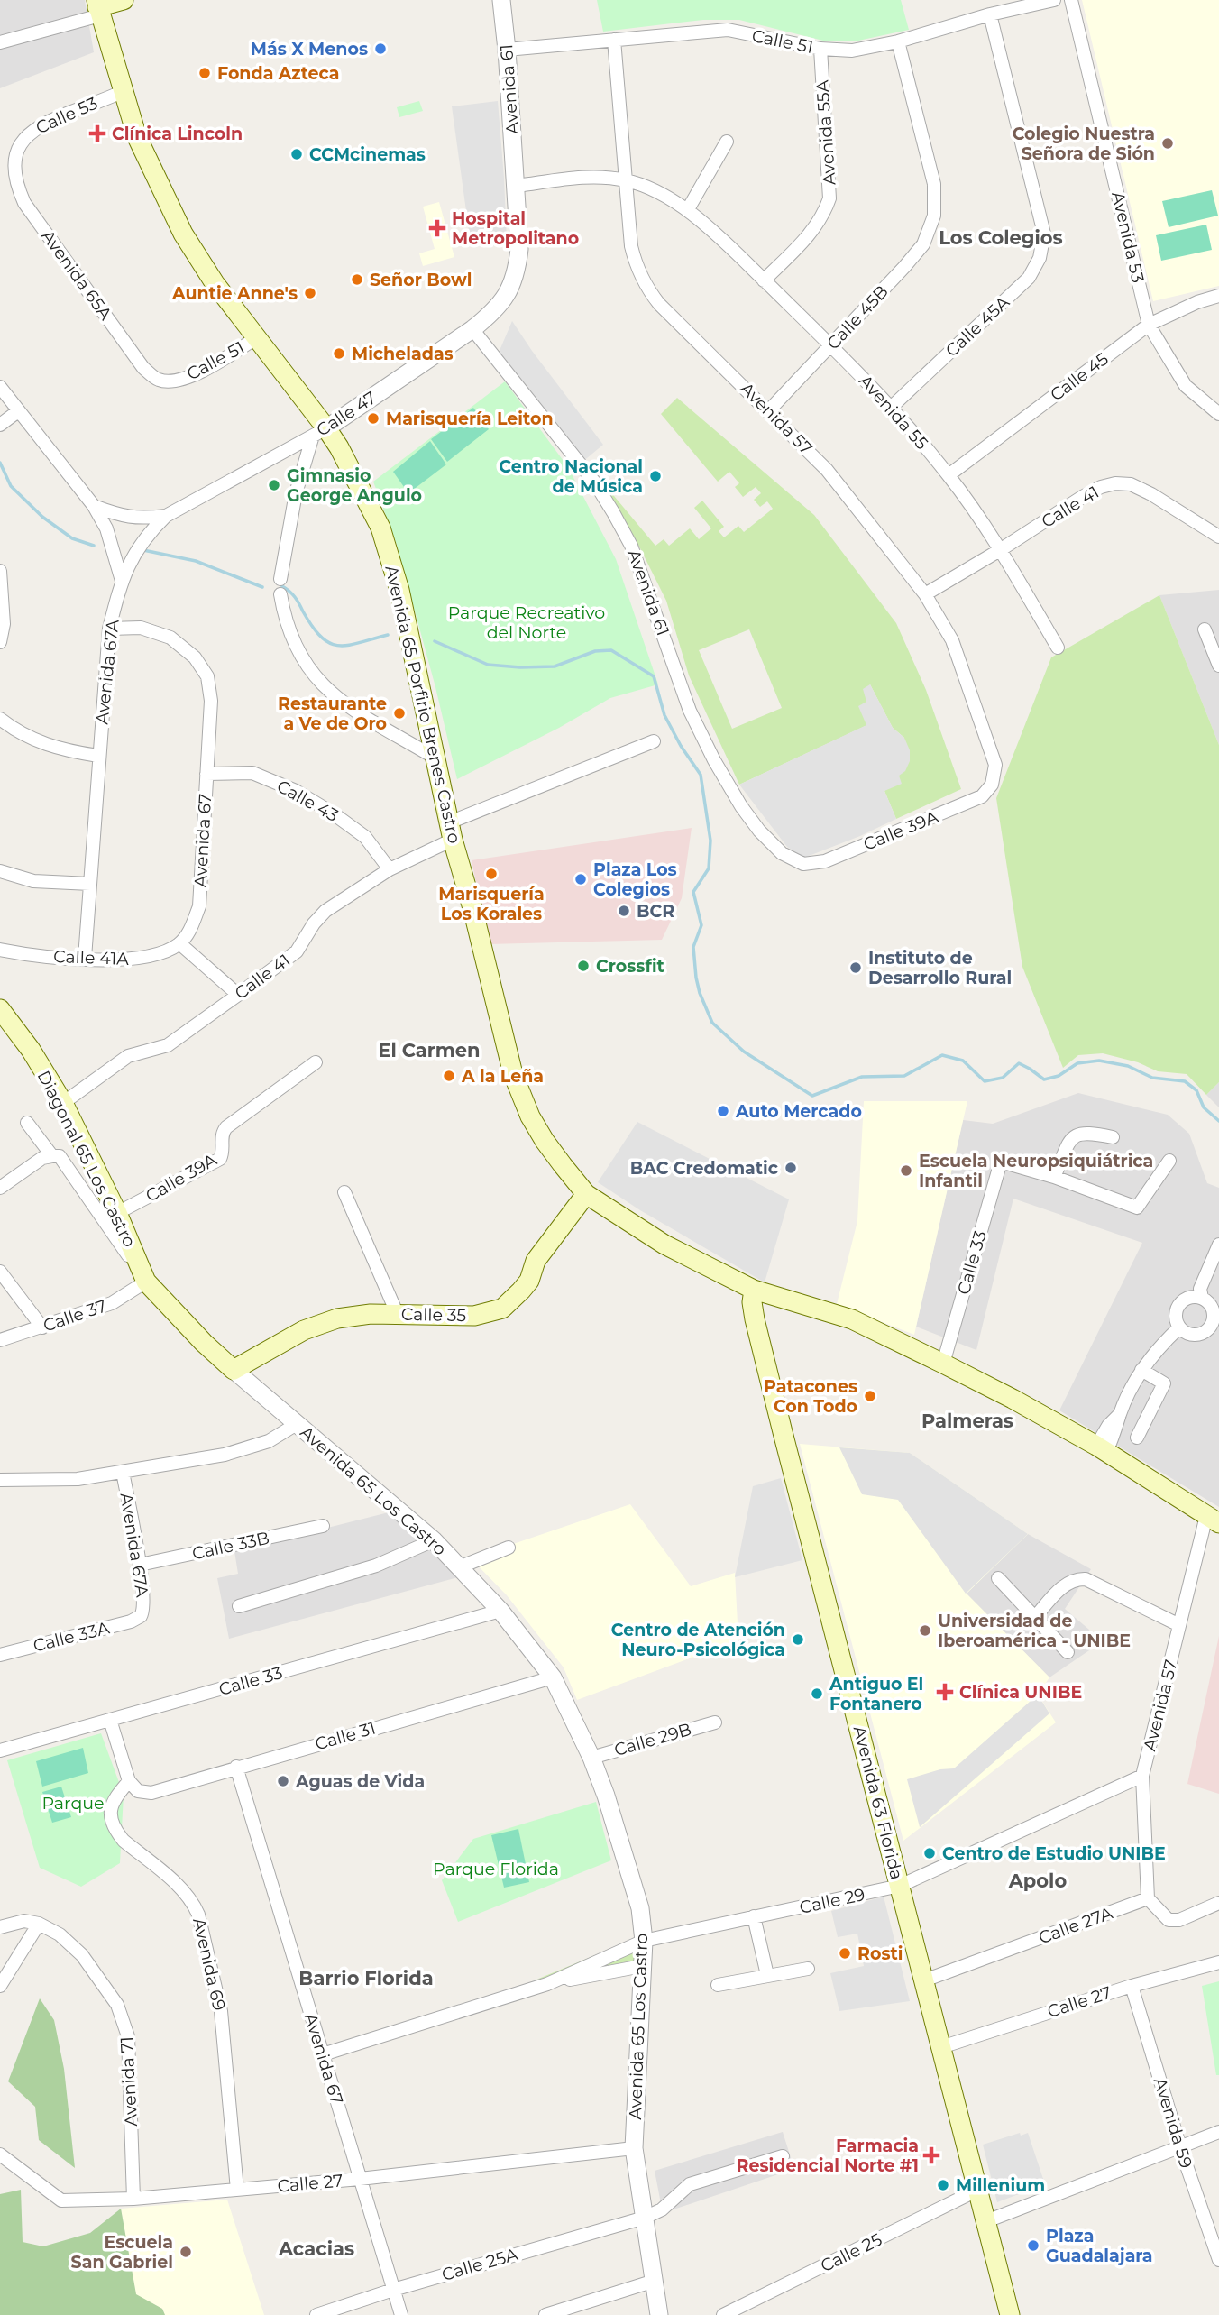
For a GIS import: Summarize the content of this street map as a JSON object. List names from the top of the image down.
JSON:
{
  "streets": {
    "main road": [
      "Avenida 65 Porfirio Brenes Castro",
      "Diagonal 65 Los Castro",
      "Calle 35",
      "Avenida 65 Los Castro",
      "Avenida 63 Florida"
    ],
    "street": [
      "Calle 51",
      "Avenida 61",
      "Calle 53",
      "Avenida 55A",
      "Avenida 53",
      "Avenida 65A",
      "Calle 45B",
      "Calle 45A",
      "Calle 45",
      "Avenida 55",
      "Calle 47",
      "Avenida 57",
      "Calle 41",
      "Avenida 67A",
      "Calle 43",
      "Calle 39A",
      "Avenida 67",
      "Calle 41A",
      "Calle 33",
      "Calle 37",
      "Calle 33B",
      "Calle 33A",
      "Calle 31",
      "Calle 29B",
      "Calle 29",
      "Calle 27A",
      "Avenida 69",
      "Calle 27",
      "Avenida 71",
      "Avenida 59",
      "Calle 25",
      "Calle 25A"
    ]
  },
  "crossings": [
    ["Calle 51", "Avenida 61"],
    ["Calle 51", "Avenida 55A"],
    ["Calle 51", "Avenida 65A"],
    ["Calle 51", "Calle 45B"],
    ["Calle 51", "Calle 45A"],
    ["Calle 51", "Avenida 57"],
    ["Calle 51", "Avenida 65 Porfirio Brenes Castro"],
    ["Avenida 61", "Avenida 55"],
    ["Avenida 61", "Calle 47"],
    ["Avenida 61", "Calle 39A"],
    ["Calle 53", "Avenida 65A"],
    ["Calle 53", "Avenida 65 Porfirio Brenes Castro"],
    ["Avenida 55A", "Avenida 55"],
    ["Avenida 53", "Calle 45"],
    ["Calle 45B", "Avenida 55"],
    ["Calle 45B", "Avenida 57"],
    ["Calle 45A", "Avenida 55"],
    ["Calle 45", "Avenida 55"],
    ["Avenida 55", "Avenida 57"],
    ["Avenida 55", "Calle 41"],
    ["Calle 47", "Avenida 67A"],
    ["Calle 47", "Avenida 65 Porfirio Brenes Castro"],
    ["Avenida 57", "Calle 41"],
    ["Avenida 57", "Avenida 65 Porfirio Brenes Castro"],
    ["Avenida 57", "Calle 39A"],
    ["Avenida 57", "Calle 29"],
    ["Avenida 57", "Calle 27A"],
    ["Calle 41", "Avenida 65 Porfirio Brenes Castro"],
    ["Calle 41", "Calle 43"],
    ["Calle 41", "Diagonal 65 Los Castro"],
    ["Avenida 67A", "Avenida 67"],
    ["Avenida 67A", "Calle 41A"],
    ["Avenida 67A", "Calle 33B"],
    ["Avenida 67A", "Calle 33A"],
    ["Avenida 65 Porfirio Brenes Castro", "Calle 33"],
    ["Avenida 65 Porfirio Brenes Castro", "Calle 35"],
    ["Avenida 65 Porfirio Brenes Castro", "Avenida 63 Florida"],
    ["Calle 43", "Avenida 67"],
    ["Calle 39A", "Diagonal 65 Los Castro"],
    ["Avenida 67", "Calle 41A"],
    ["Avenida 67", "Calle 31"],
    ["Avenida 67", "Calle 29"],
    ["Avenida 67", "Calle 27"],
    ["Avenida 67", "Calle 25A"],
    ["Diagonal 65 Los Castro", "Calle 37"],
    ["Diagonal 65 Los Castro", "Avenida 65 Los Castro"],
    ["Calle 33", "Avenida 65 Los Castro"],
    ["Calle 35", "Avenida 65 Los Castro"],
    ["Calle 37", "Avenida 65 Los Castro"],
    ["Avenida 65 Los Castro", "Calle 31"],
    ["Avenida 65 Los Castro", "Calle 29B"],
    ["Avenida 65 Los Castro", "Calle 29"],
    ["Avenida 65 Los Castro", "Calle 27"],
    ["Avenida 65 Los Castro", "Calle 25A"],
    ["Calle 31", "Avenida 69"],
    ["Avenida 63 Florida", "Calle 29"],
    ["Avenida 63 Florida", "Calle 27A"],
    ["Avenida 63 Florida", "Calle 27"],
    ["Avenida 63 Florida", "Calle 25"],
    ["Avenida 69", "Calle 27"],
    ["Calle 27", "Avenida 71"],
    ["Calle 27", "Avenida 59"]
  ],
  "districts": [
    "Los Colegios",
    "El Carmen",
    "Palmeras",
    "Apolo",
    "Barrio Florida",
    "Acacias"
  ],
  "parks": ["Parque Recreativo del Norte", "Parque", "Parque Florida"],
  "places": {
    "other": [
      "Más X Menos",
      "Fonda Azteca",
      "Colegio Nuestra Señora de Sión",
      "CCMcinemas",
      "Señor Bowl",
      "Auntie Anne's",
      "Micheladas",
      "Marisquería Leiton",
      "Centro Nacional de Música",
      "Gimnasio George Angulo",
      "Restaurante a Ve de Oro",
      "Marisquería Los Korales",
      "Plaza Los Colegios",
      "BCR",
      "Crossfit",
      "Instituto de Desarrollo Rural",
      "A la Leña",
      "Auto Mercado",
      "BAC Credomatic",
      "Escuela Neuropsiquiátrica Infantil",
      "Patacones Con Todo",
      "Universidad de Iberoamérica - UNIBE",
      "Centro de Atención Neuro-Psicológica",
      "Antiguo El Fontanero",
      "Aguas de Vida",
      "Centro de Estudio UNIBE",
      "Rosti",
      "Millenium",
      "Plaza Guadalajara",
      "Escuela San Gabriel"
    ],
    "health": [
      "Clínica Lincoln",
      "Hospital Metropolitano",
      "Clínica UNIBE",
      "Farmacia Residencial Norte #1"
    ]
  }
}
